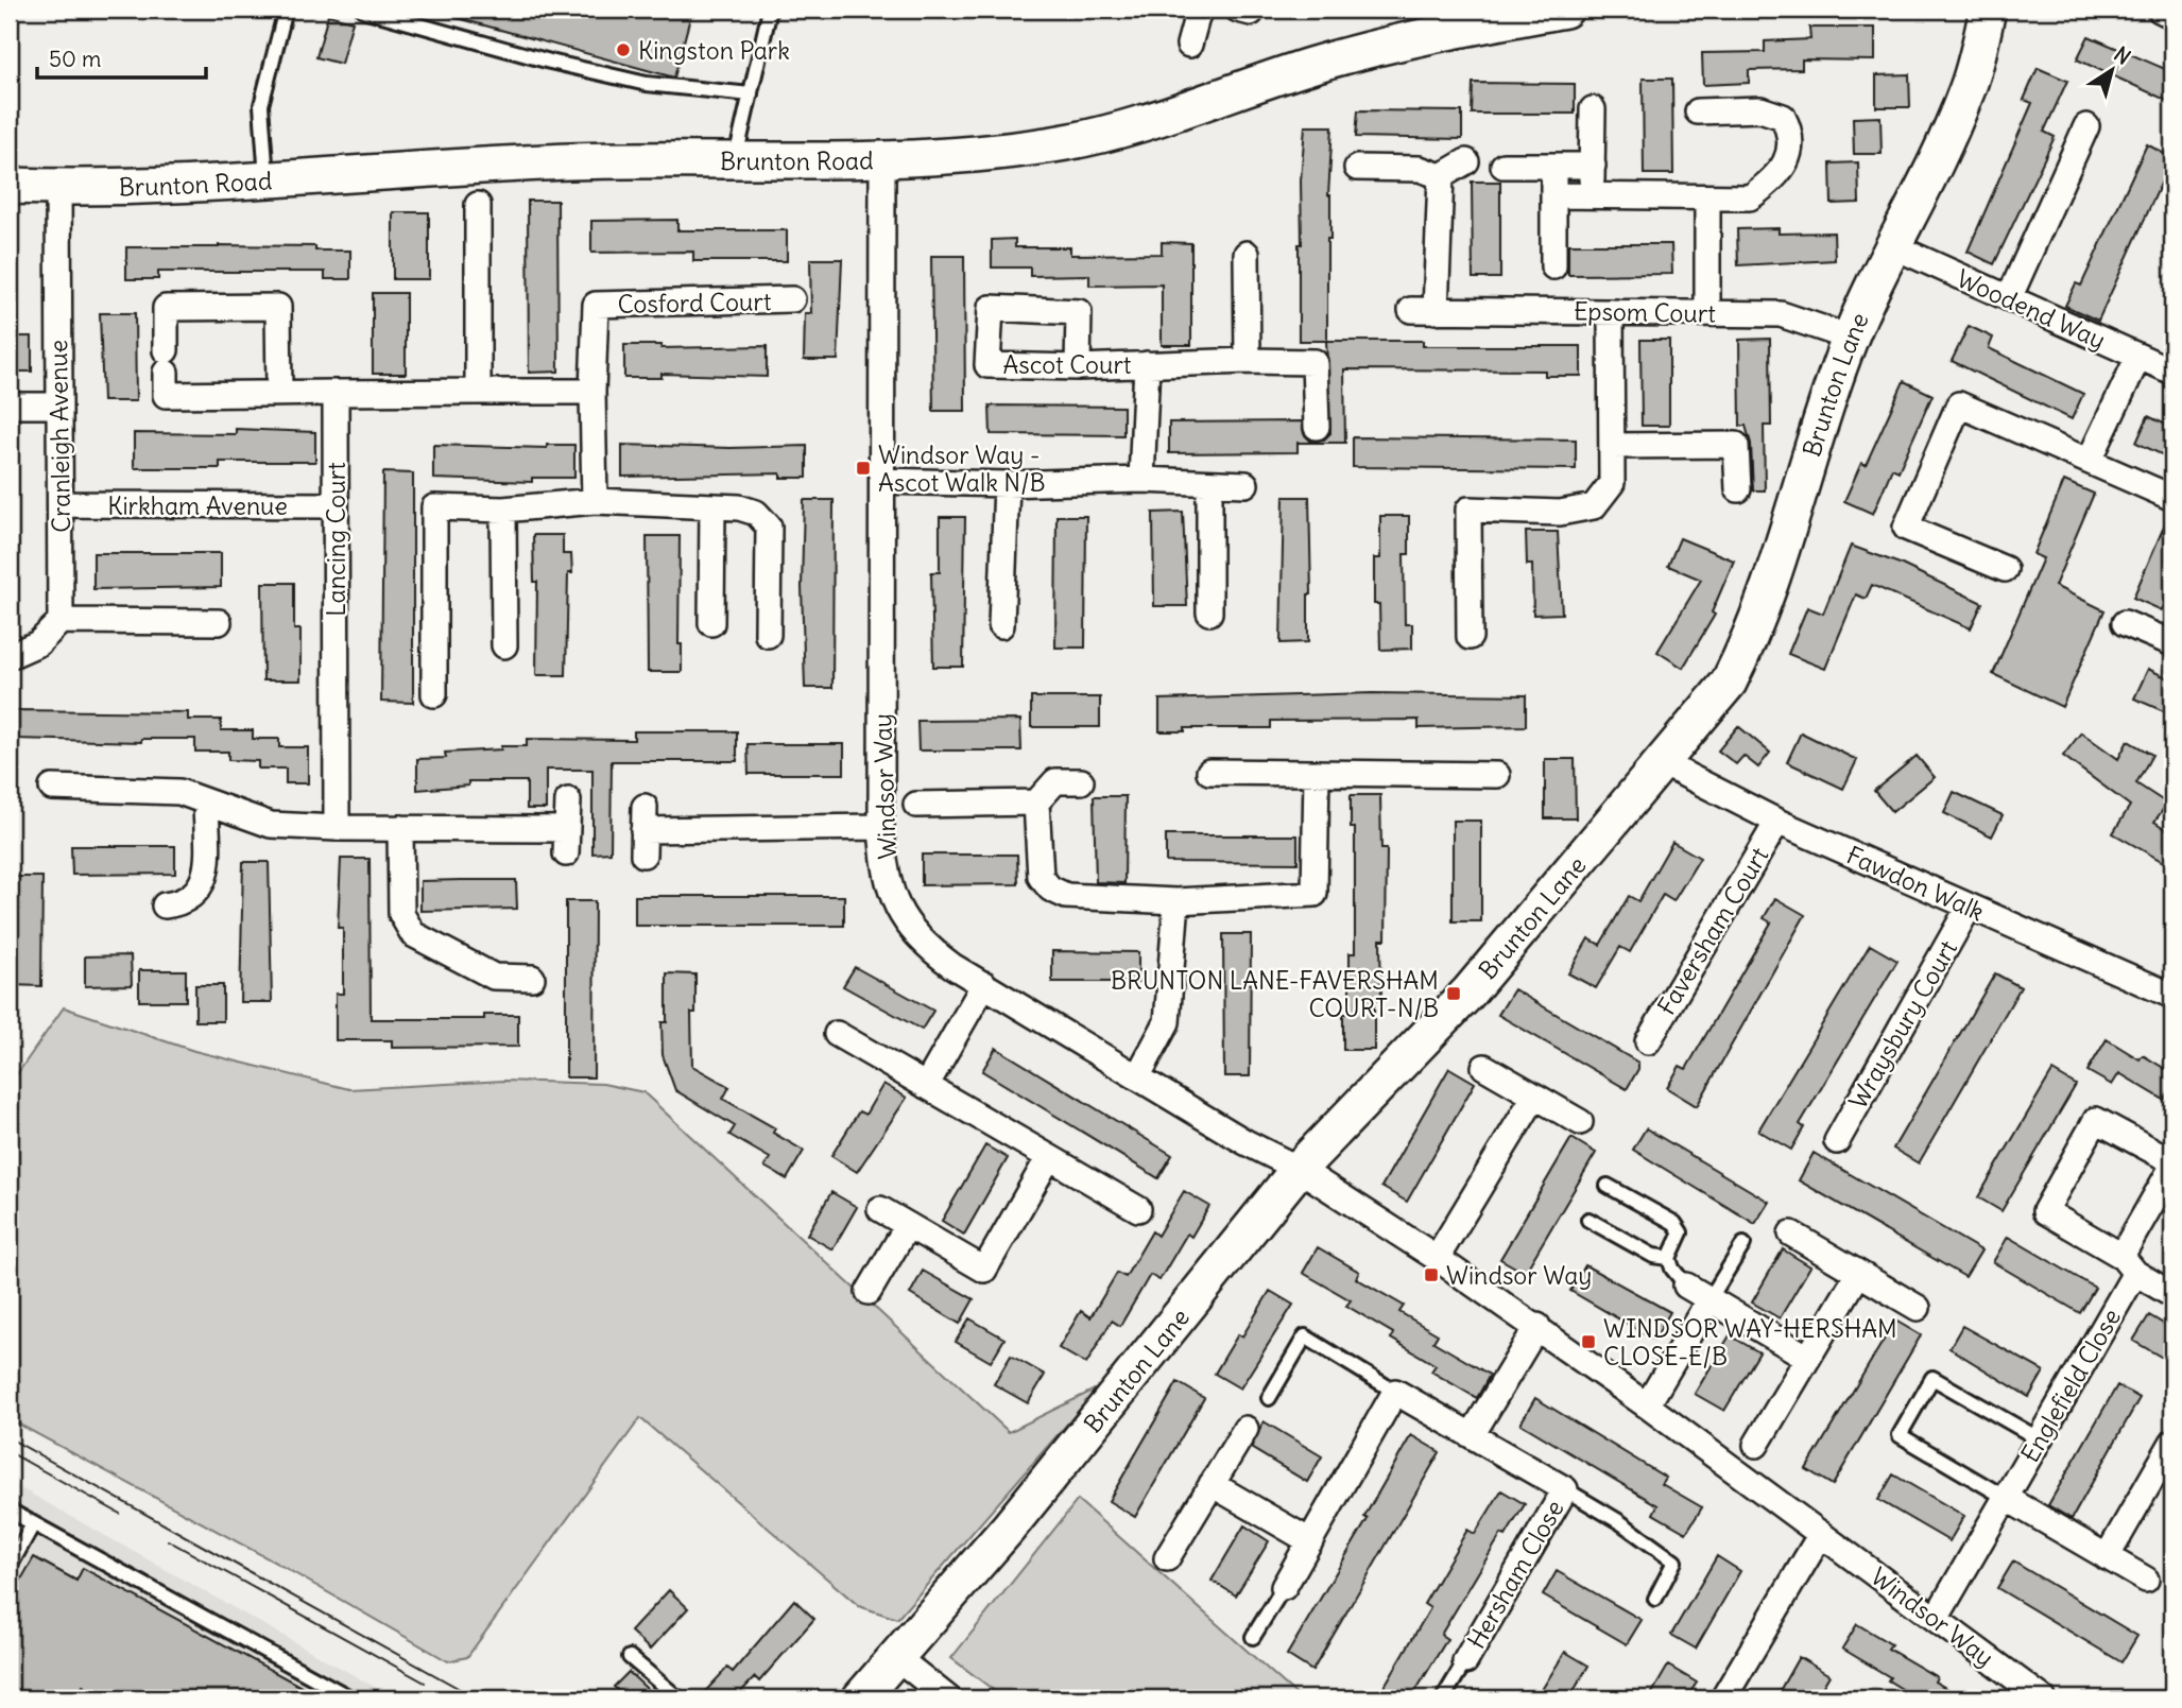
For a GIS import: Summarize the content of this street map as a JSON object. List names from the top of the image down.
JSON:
{
  "streets": {
    "street": [
      "Brunton Road",
      "Cosford Court",
      "Woodend Way",
      "Epsom Court",
      "Ascot Court",
      "Brunton Lane",
      "Cranleigh Avenue",
      "Kirkham Avenue",
      "Lancing Court",
      "Windsor Way",
      "Fawdon Walk",
      "Faversham Court",
      "Wraysbury Court",
      "Englefield Close",
      "Hersham Close"
    ]
  },
  "crossings": [
    ["Brunton Road", "Cranleigh Avenue"],
    ["Brunton Road", "Windsor Way"],
    ["Woodend Way", "Brunton Lane"],
    ["Epsom Court", "Brunton Lane"],
    ["Brunton Lane", "Windsor Way"],
    ["Brunton Lane", "Fawdon Walk"],
    ["Cranleigh Avenue", "Kirkham Avenue"],
    ["Kirkham Avenue", "Lancing Court"],
    ["Windsor Way", "Englefield Close"],
    ["Fawdon Walk", "Faversham Court"],
    ["Fawdon Walk", "Wraysbury Court"]
  ],
  "places": {
    "other": ["Kingston Park"],
    "transit": [
      "Windsor Way - Ascot Walk N/B",
      "BRUNTON LANE-FAVERSHAM COURT-N/B",
      "Windsor Way",
      "WINDSOR WAY-HERSHAM CLOSE-E/B"
    ]
  },
  "scale_bar": "50 m",
  "north": "top right"
}
